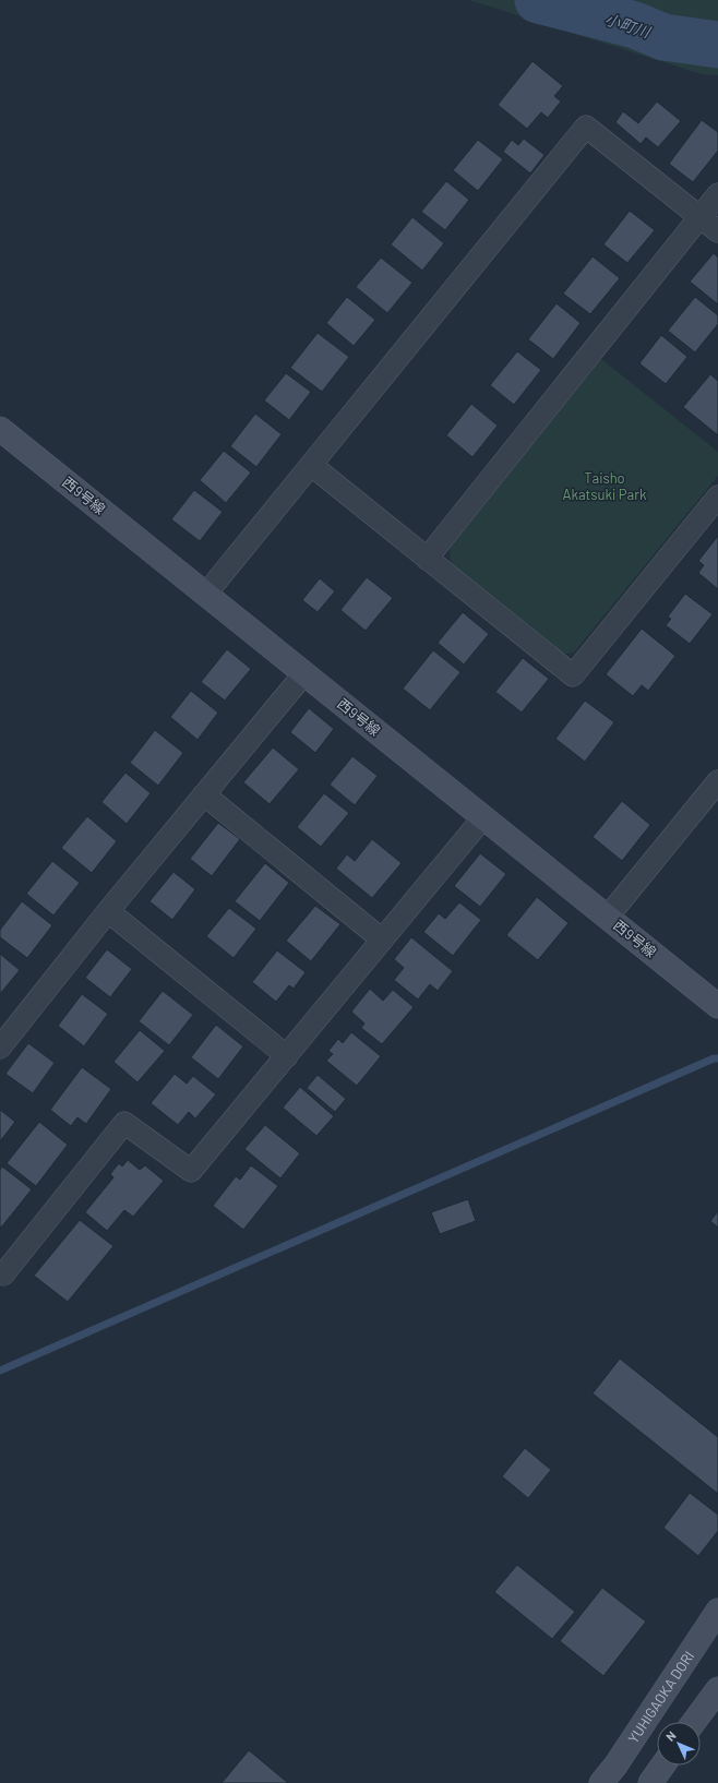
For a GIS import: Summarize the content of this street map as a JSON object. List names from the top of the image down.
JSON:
{
  "streets": {
    "street": ["西9号線", "YUHIGAOKA DORI"]
  },
  "water": ["小町川"],
  "parks": ["Taisho Akatsuki Park"],
  "north": "top left"
}
